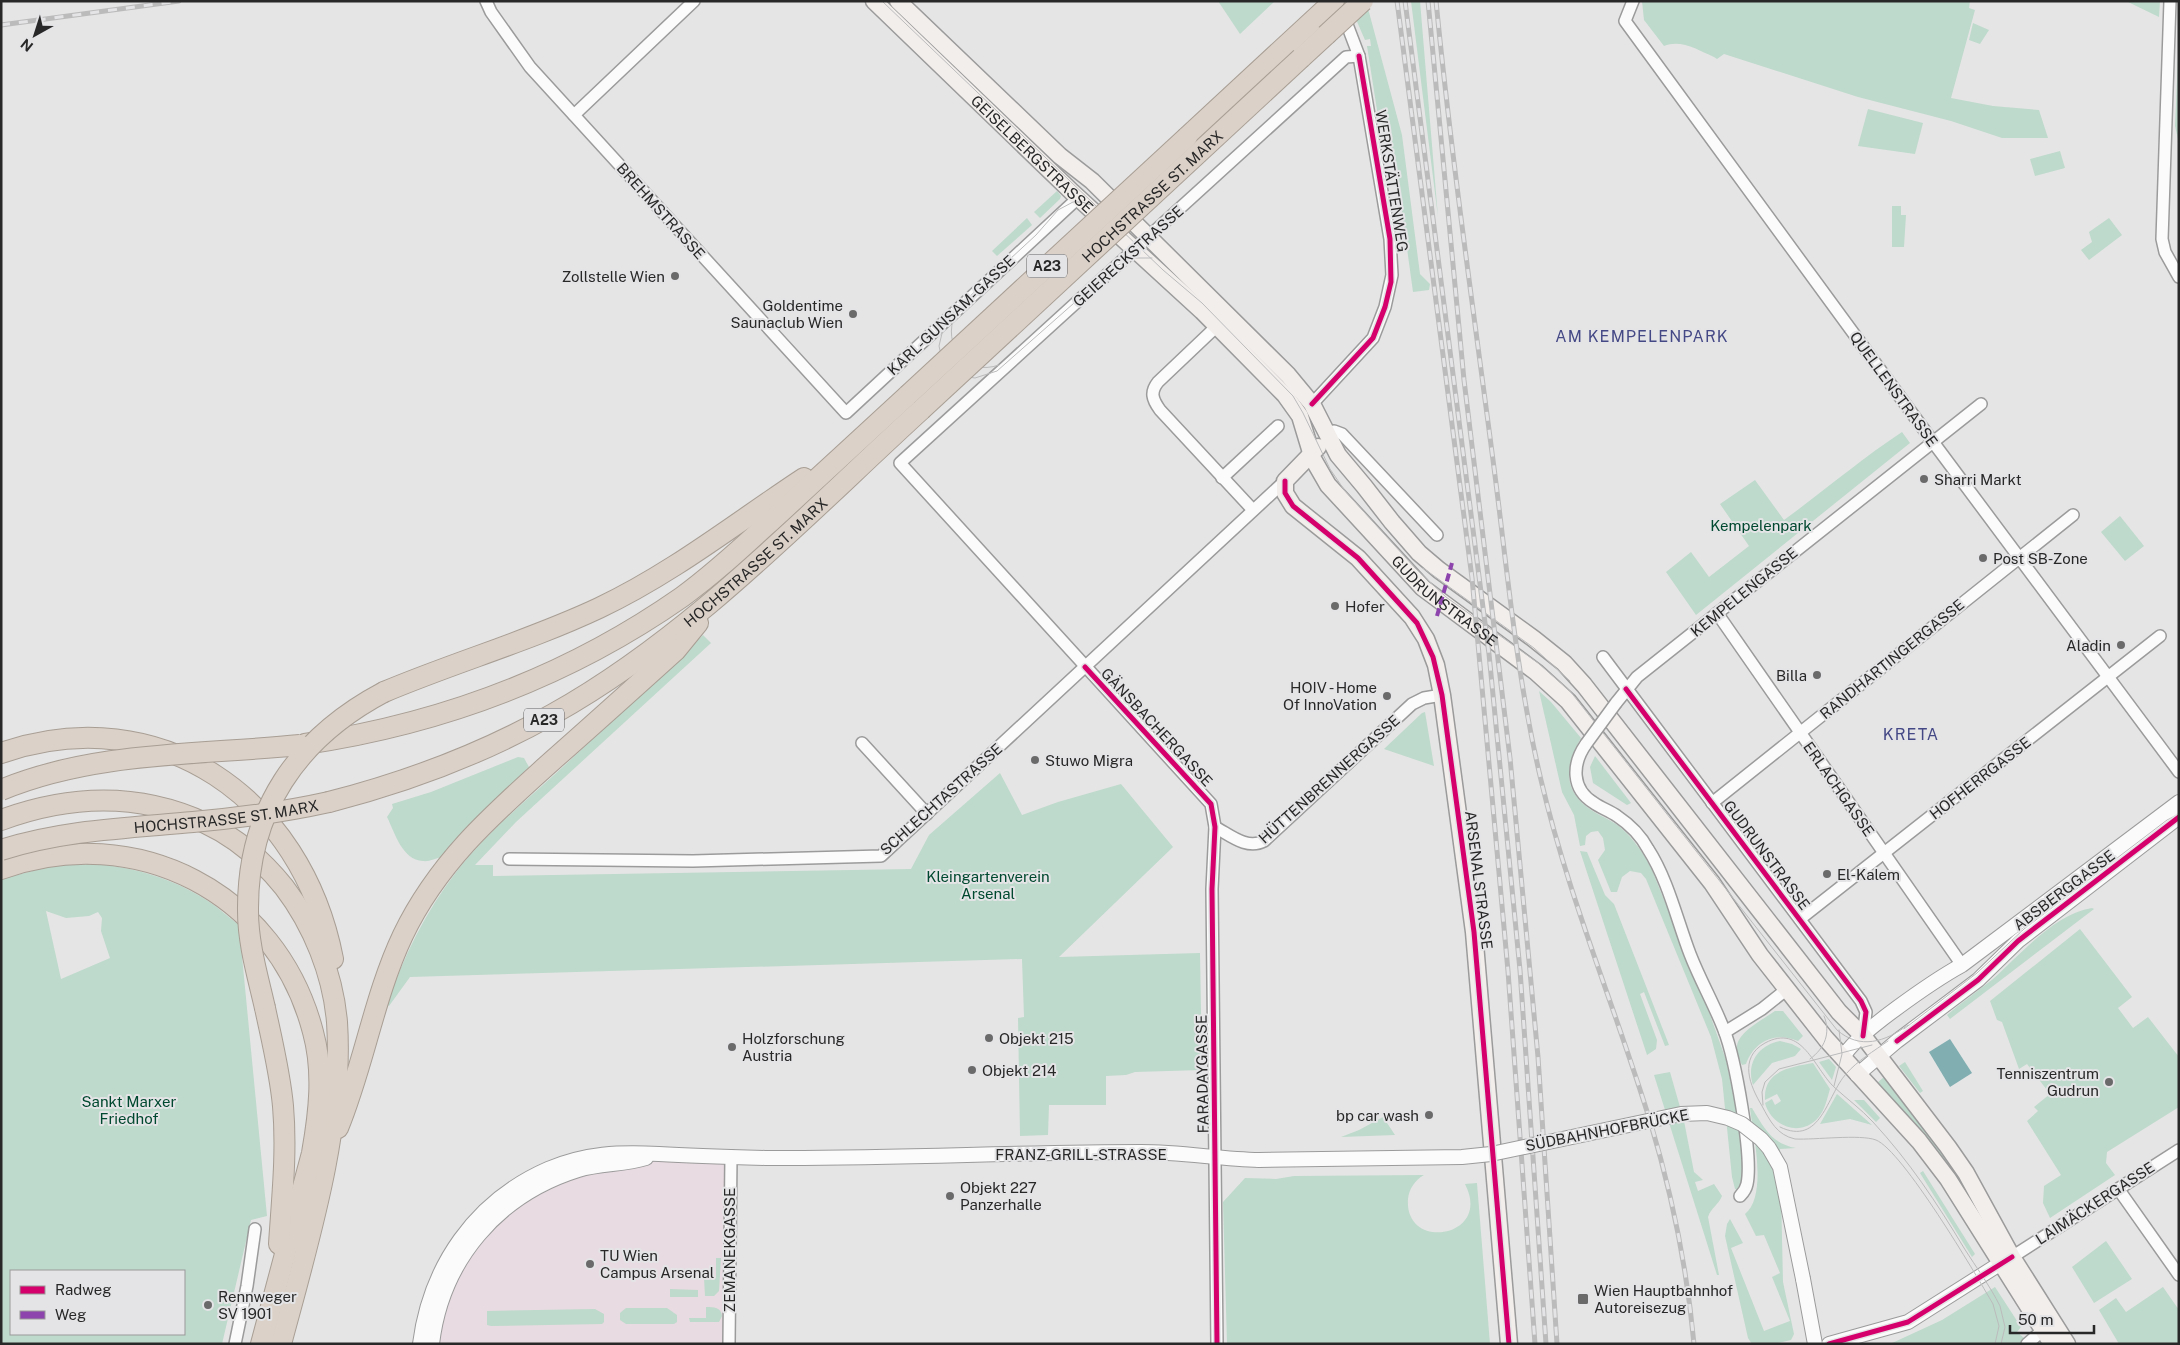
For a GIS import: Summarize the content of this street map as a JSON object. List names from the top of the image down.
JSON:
{
  "streets": {
    "highway": ["HOCHSTRASSE ST. MARX", "A23"],
    "main road": ["GEISELBERGSTRASSE", "GUDRUNSTRASSE", "ARSENALSTRASSE"],
    "street": [
      "WERKSTÄTTENWEG",
      "BREHMSTRASSE",
      "GEIERECKSTRASSE",
      "KARL-GUNSAM-GASSE",
      "QUELLENSTRASSE",
      "KEMPELENGASSE",
      "RANDHARTINGERGASSE",
      "GÄNSBACHERGASSE",
      "HOFHERRGASSE",
      "HÜTTENBRENNERGASSE",
      "ERLACHGASSE",
      "SCHLECHTASTRASSE",
      "ABSBERGGASSE",
      "FARADAYGASSE",
      "SÜDBAHNHOFBRÜCKE",
      "FRANZ-GRILL-STRASSE",
      "LAIMÄCKERGASSE",
      "ZEMANEKGASSE"
    ]
  },
  "crossings": [
    ["GEISELBERGSTRASSE", "WERKSTÄTTENWEG"],
    ["GEISELBERGSTRASSE", "GEIERECKSTRASSE"],
    ["GEISELBERGSTRASSE", "KARL-GUNSAM-GASSE"],
    ["GEISELBERGSTRASSE", "GUDRUNSTRASSE"],
    ["WERKSTÄTTENWEG", "HOCHSTRASSE ST. MARX"],
    ["WERKSTÄTTENWEG", "GEIERECKSTRASSE"],
    ["WERKSTÄTTENWEG", "GUDRUNSTRASSE"],
    ["BREHMSTRASSE", "KARL-GUNSAM-GASSE"],
    ["GEIERECKSTRASSE", "GÄNSBACHERGASSE"],
    ["QUELLENSTRASSE", "KEMPELENGASSE"],
    ["QUELLENSTRASSE", "RANDHARTINGERGASSE"],
    ["QUELLENSTRASSE", "HOFHERRGASSE"],
    ["KEMPELENGASSE", "GUDRUNSTRASSE"],
    ["KEMPELENGASSE", "ERLACHGASSE"],
    ["GUDRUNSTRASSE", "RANDHARTINGERGASSE"],
    ["GUDRUNSTRASSE", "HOFHERRGASSE"],
    ["GUDRUNSTRASSE", "ABSBERGGASSE"],
    ["GUDRUNSTRASSE", "LAIMÄCKERGASSE"],
    ["RANDHARTINGERGASSE", "ERLACHGASSE"],
    ["GÄNSBACHERGASSE", "SCHLECHTASTRASSE"],
    ["GÄNSBACHERGASSE", "FARADAYGASSE"],
    ["HOFHERRGASSE", "ERLACHGASSE"],
    ["HÜTTENBRENNERGASSE", "ARSENALSTRASSE"],
    ["HÜTTENBRENNERGASSE", "FARADAYGASSE"],
    ["ERLACHGASSE", "ABSBERGGASSE"],
    ["SCHLECHTASTRASSE", "ARSENALSTRASSE"],
    ["FARADAYGASSE", "FRANZ-GRILL-STRASSE"],
    ["SÜDBAHNHOFBRÜCKE", "FRANZ-GRILL-STRASSE"],
    ["FRANZ-GRILL-STRASSE", "ZEMANEKGASSE"]
  ],
  "districts": ["AM KEMPELENPARK", "KRETA"],
  "parks": ["Kempelenpark", "Kleingartenverein Arsenal", "Sankt Marxer Friedhof"],
  "places": {
    "other": [
      "Zollstelle Wien",
      "Goldentime Saunaclub Wien",
      "Sharri Markt",
      "Post SB-Zone",
      "Hofer",
      "Aladin",
      "Billa",
      "HOIV - Home Of InnoVation",
      "Stuwo Migra",
      "El-Kalem",
      "Objekt 215",
      "Holzforschung Austria",
      "Objekt 214",
      "Tenniszentrum Gudrun",
      "bp car wash",
      "Objekt 227 Panzerhalle",
      "TU Wien Campus Arsenal",
      "Rennweger SV 1901"
    ],
    "transit": ["Wien Hauptbahnhof Autoreisezug"]
  },
  "legend": ["Radweg", "Weg"],
  "scale_bar": "50 m",
  "north": "bottom left"
}
